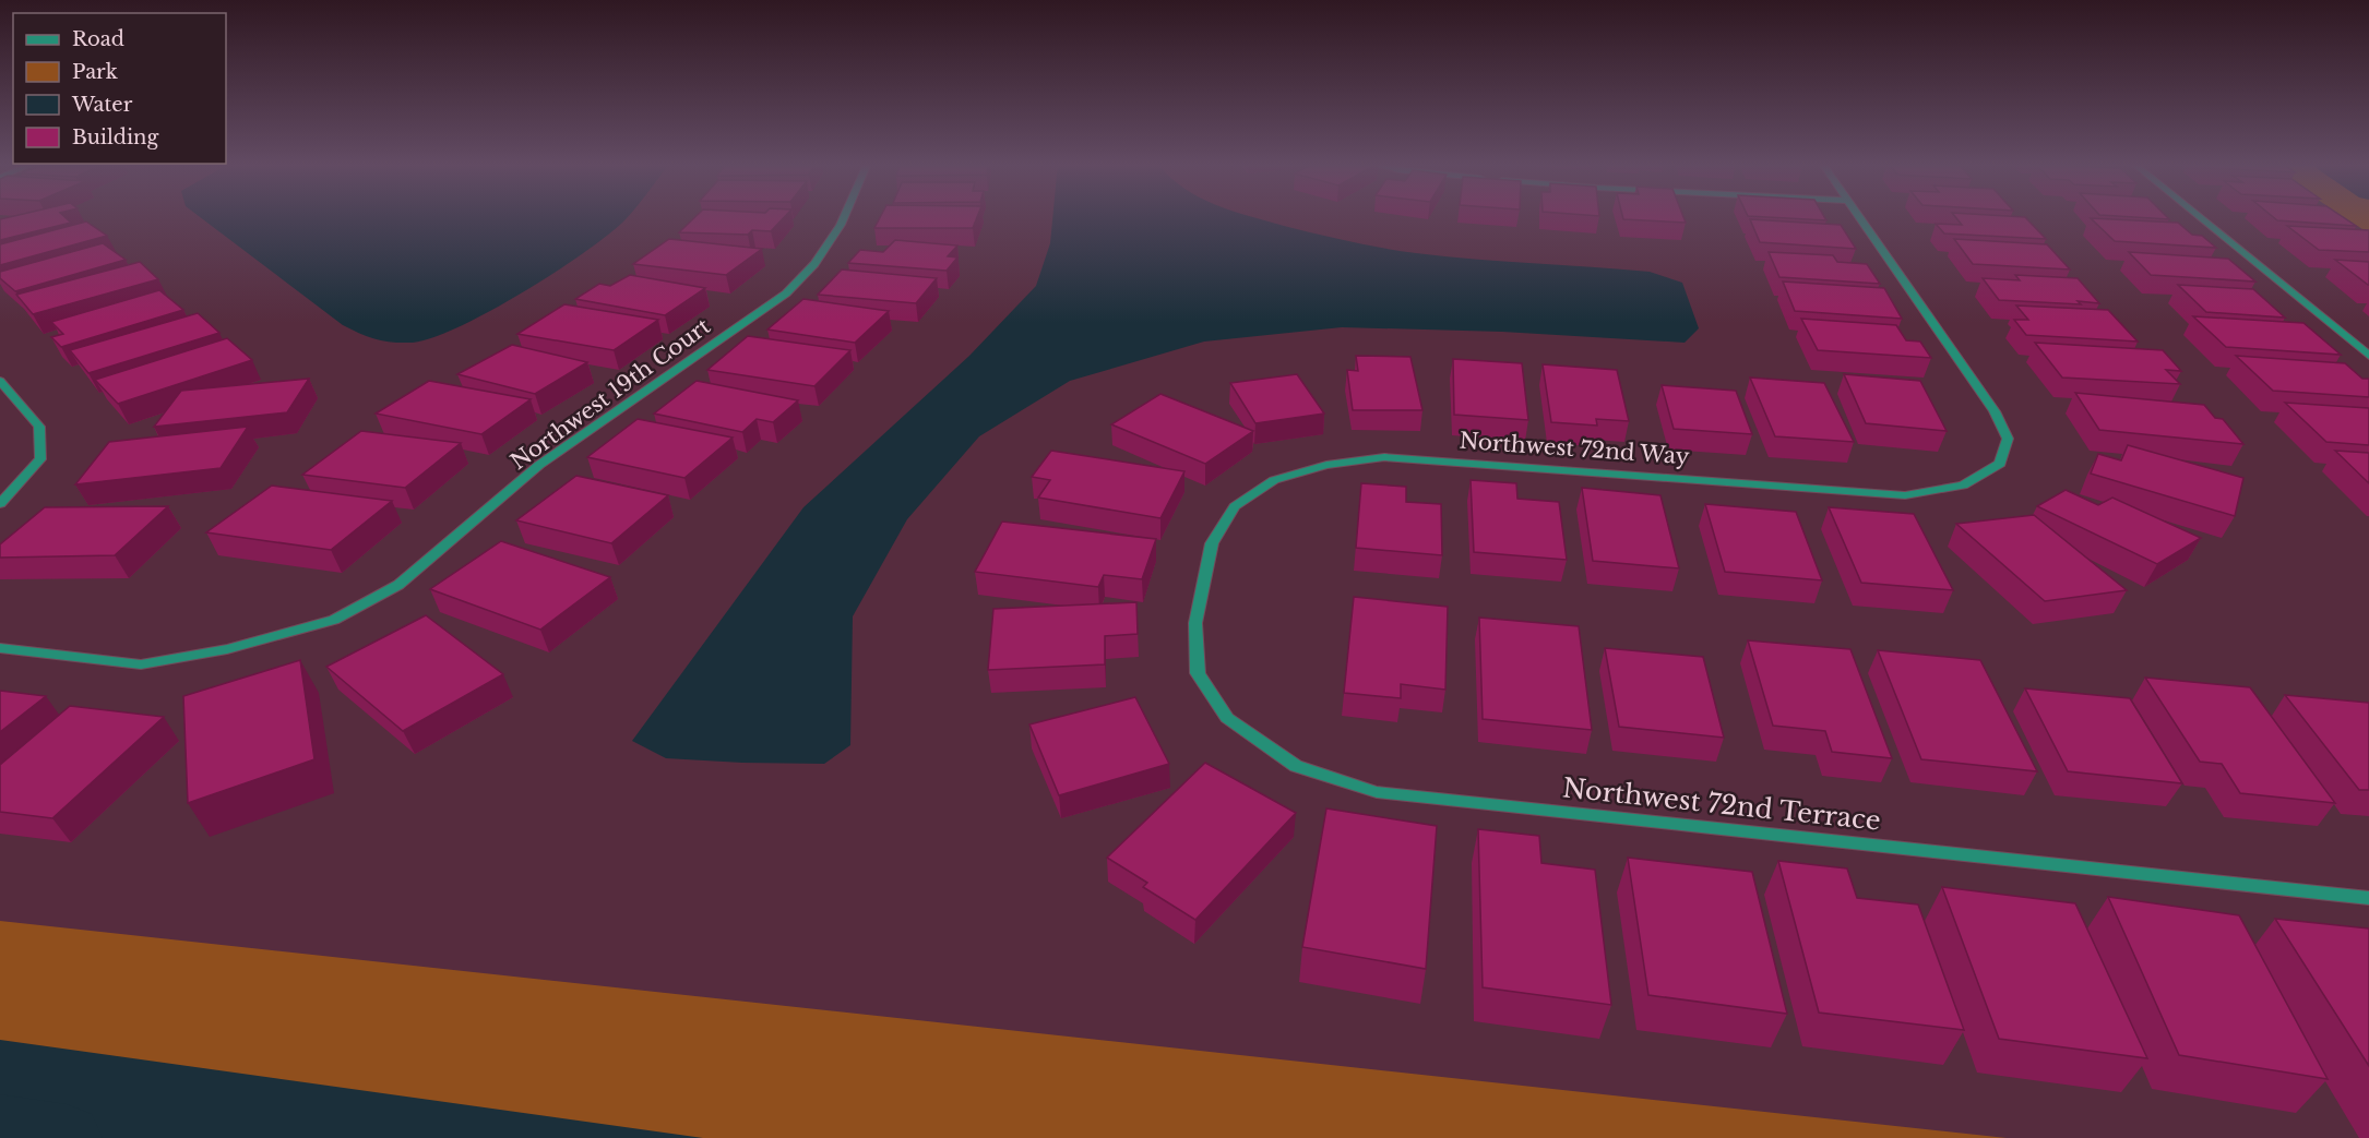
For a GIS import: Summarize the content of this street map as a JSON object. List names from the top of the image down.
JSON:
{
  "streets": {
    "street": ["Northwest 19th Court", "Northwest 72nd Way", "Northwest 72nd Terrace"]
  },
  "crossings": [
    ["Northwest 72nd Way", "Northwest 72nd Terrace"]
  ],
  "legend": [
    "Road",
    "Park",
    "Water",
    "Building"
  ]
}
